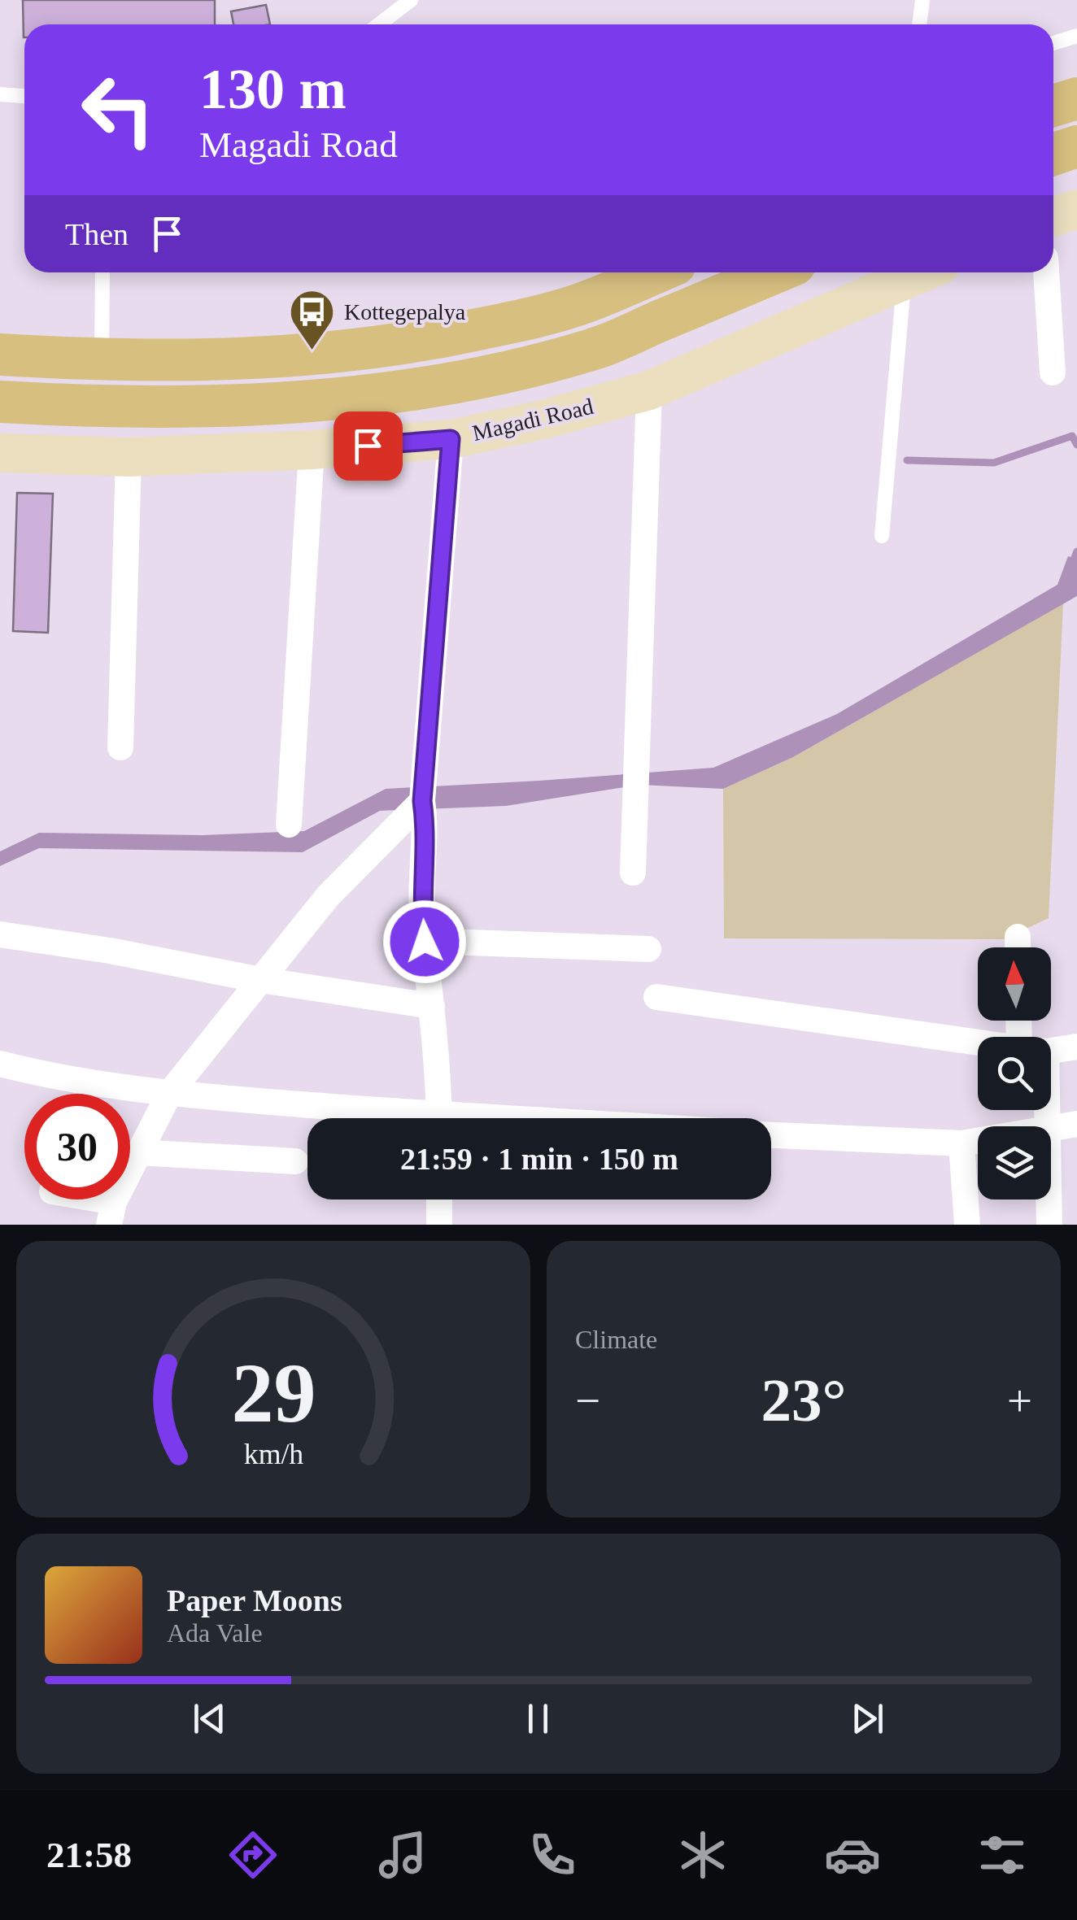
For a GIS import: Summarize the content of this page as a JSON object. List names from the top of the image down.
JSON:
{
  "streets": {
    "street": ["Magadi Road"]
  },
  "places": {
    "bus stop": ["Kottegepalya"]
  },
  "north": "top",
  "page": {
    "turn": ["130 m", "Magadi Road"],
    "then": "Then",
    "limit": "30",
    "trip": "21:59 · 1 min · 150 m",
    "tile": "Climate",
    "heat": ["−", "23°", "+"],
    "song": ["Paper Moons", "Ada Vale"],
    "tabs": "21:58",
    "gauge": ["29", "km/h"]
  }
}
